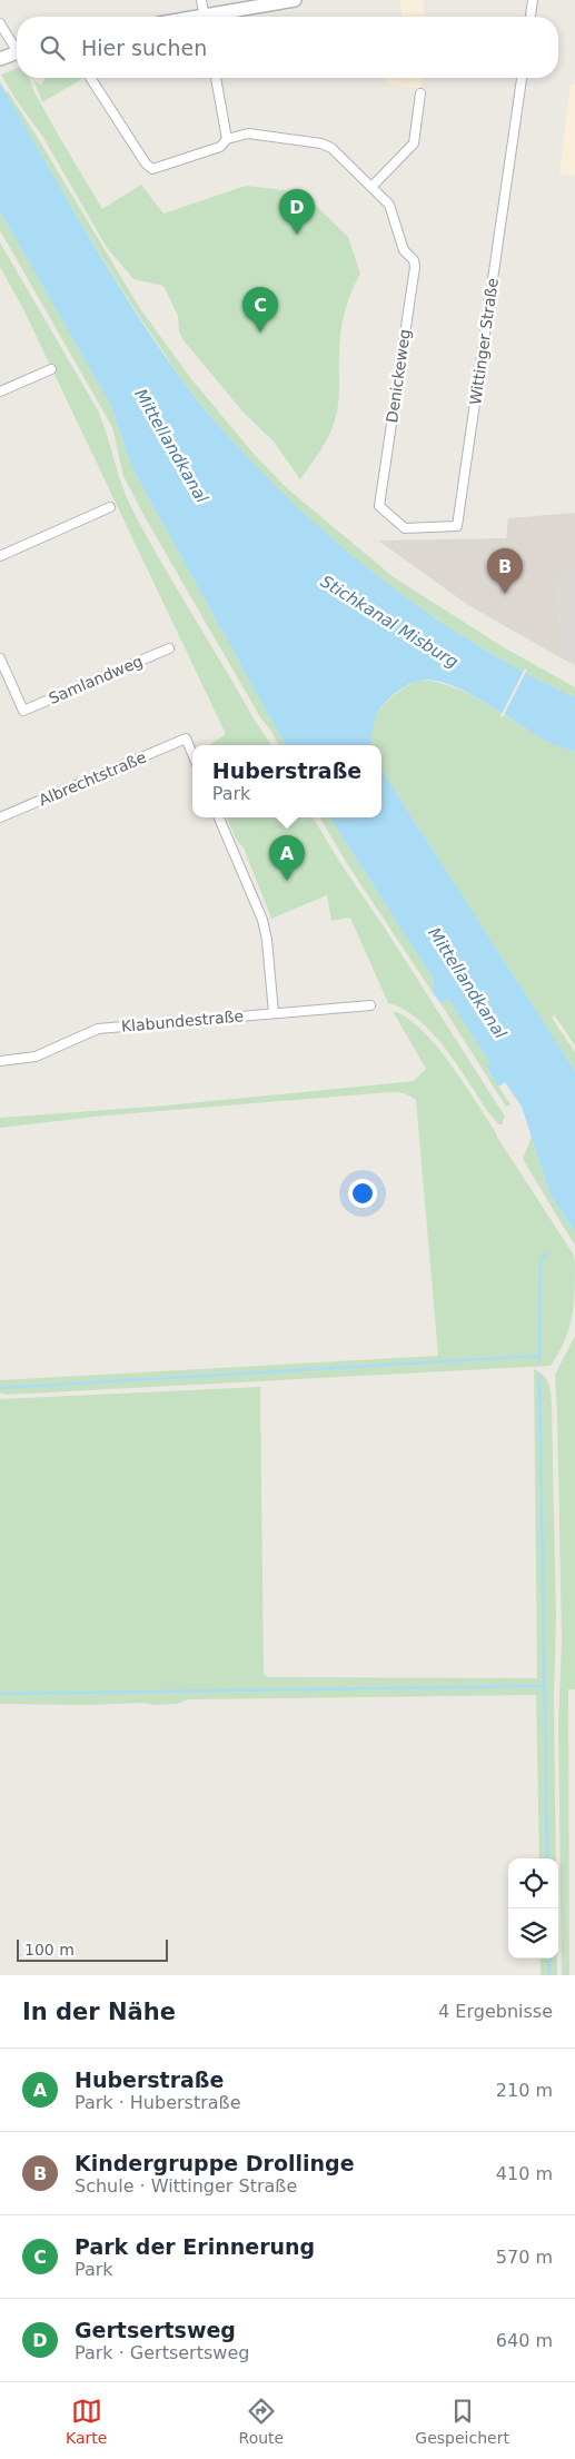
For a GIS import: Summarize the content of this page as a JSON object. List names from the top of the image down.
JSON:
{
  "streets": {
    "street": [
      "Wittinger Straße",
      "Denickeweg",
      "Samlandweg",
      "Albrechtstraße",
      "Klabundestraße"
    ]
  },
  "crossings": [
    ["Wittinger Straße", "Denickeweg"]
  ],
  "water": ["Mittellandkanal", "Stichkanal Misburg"],
  "scale_bar": "100 m",
  "page": {
    "search": "Hier suchen",
    "pins": [
      "D",
      "C",
      "B",
      "A"
    ],
    "popup": ["Huberstraße", "Park"],
    "scale": "100 m",
    "heading": ["In der Nähe", "4 Ergebnisse"],
    "list": [
      {
        "mark": "A",
        "name": "Huberstraße",
        "note": "Park · Huberstraße",
        "value": "210 m"
      },
      {
        "mark": "B",
        "name": "Kindergruppe Drollinge",
        "note": "Schule · Wittinger Straße",
        "value": "410 m"
      },
      {
        "mark": "C",
        "name": "Park der Erinnerung",
        "note": "Park",
        "value": "570 m"
      },
      {
        "mark": "D",
        "name": "Gertsertsweg",
        "note": "Park · Gertsertsweg",
        "value": "640 m"
      }
    ],
    "nav": ["Karte", "Route", "Gespeichert"]
  }
}
